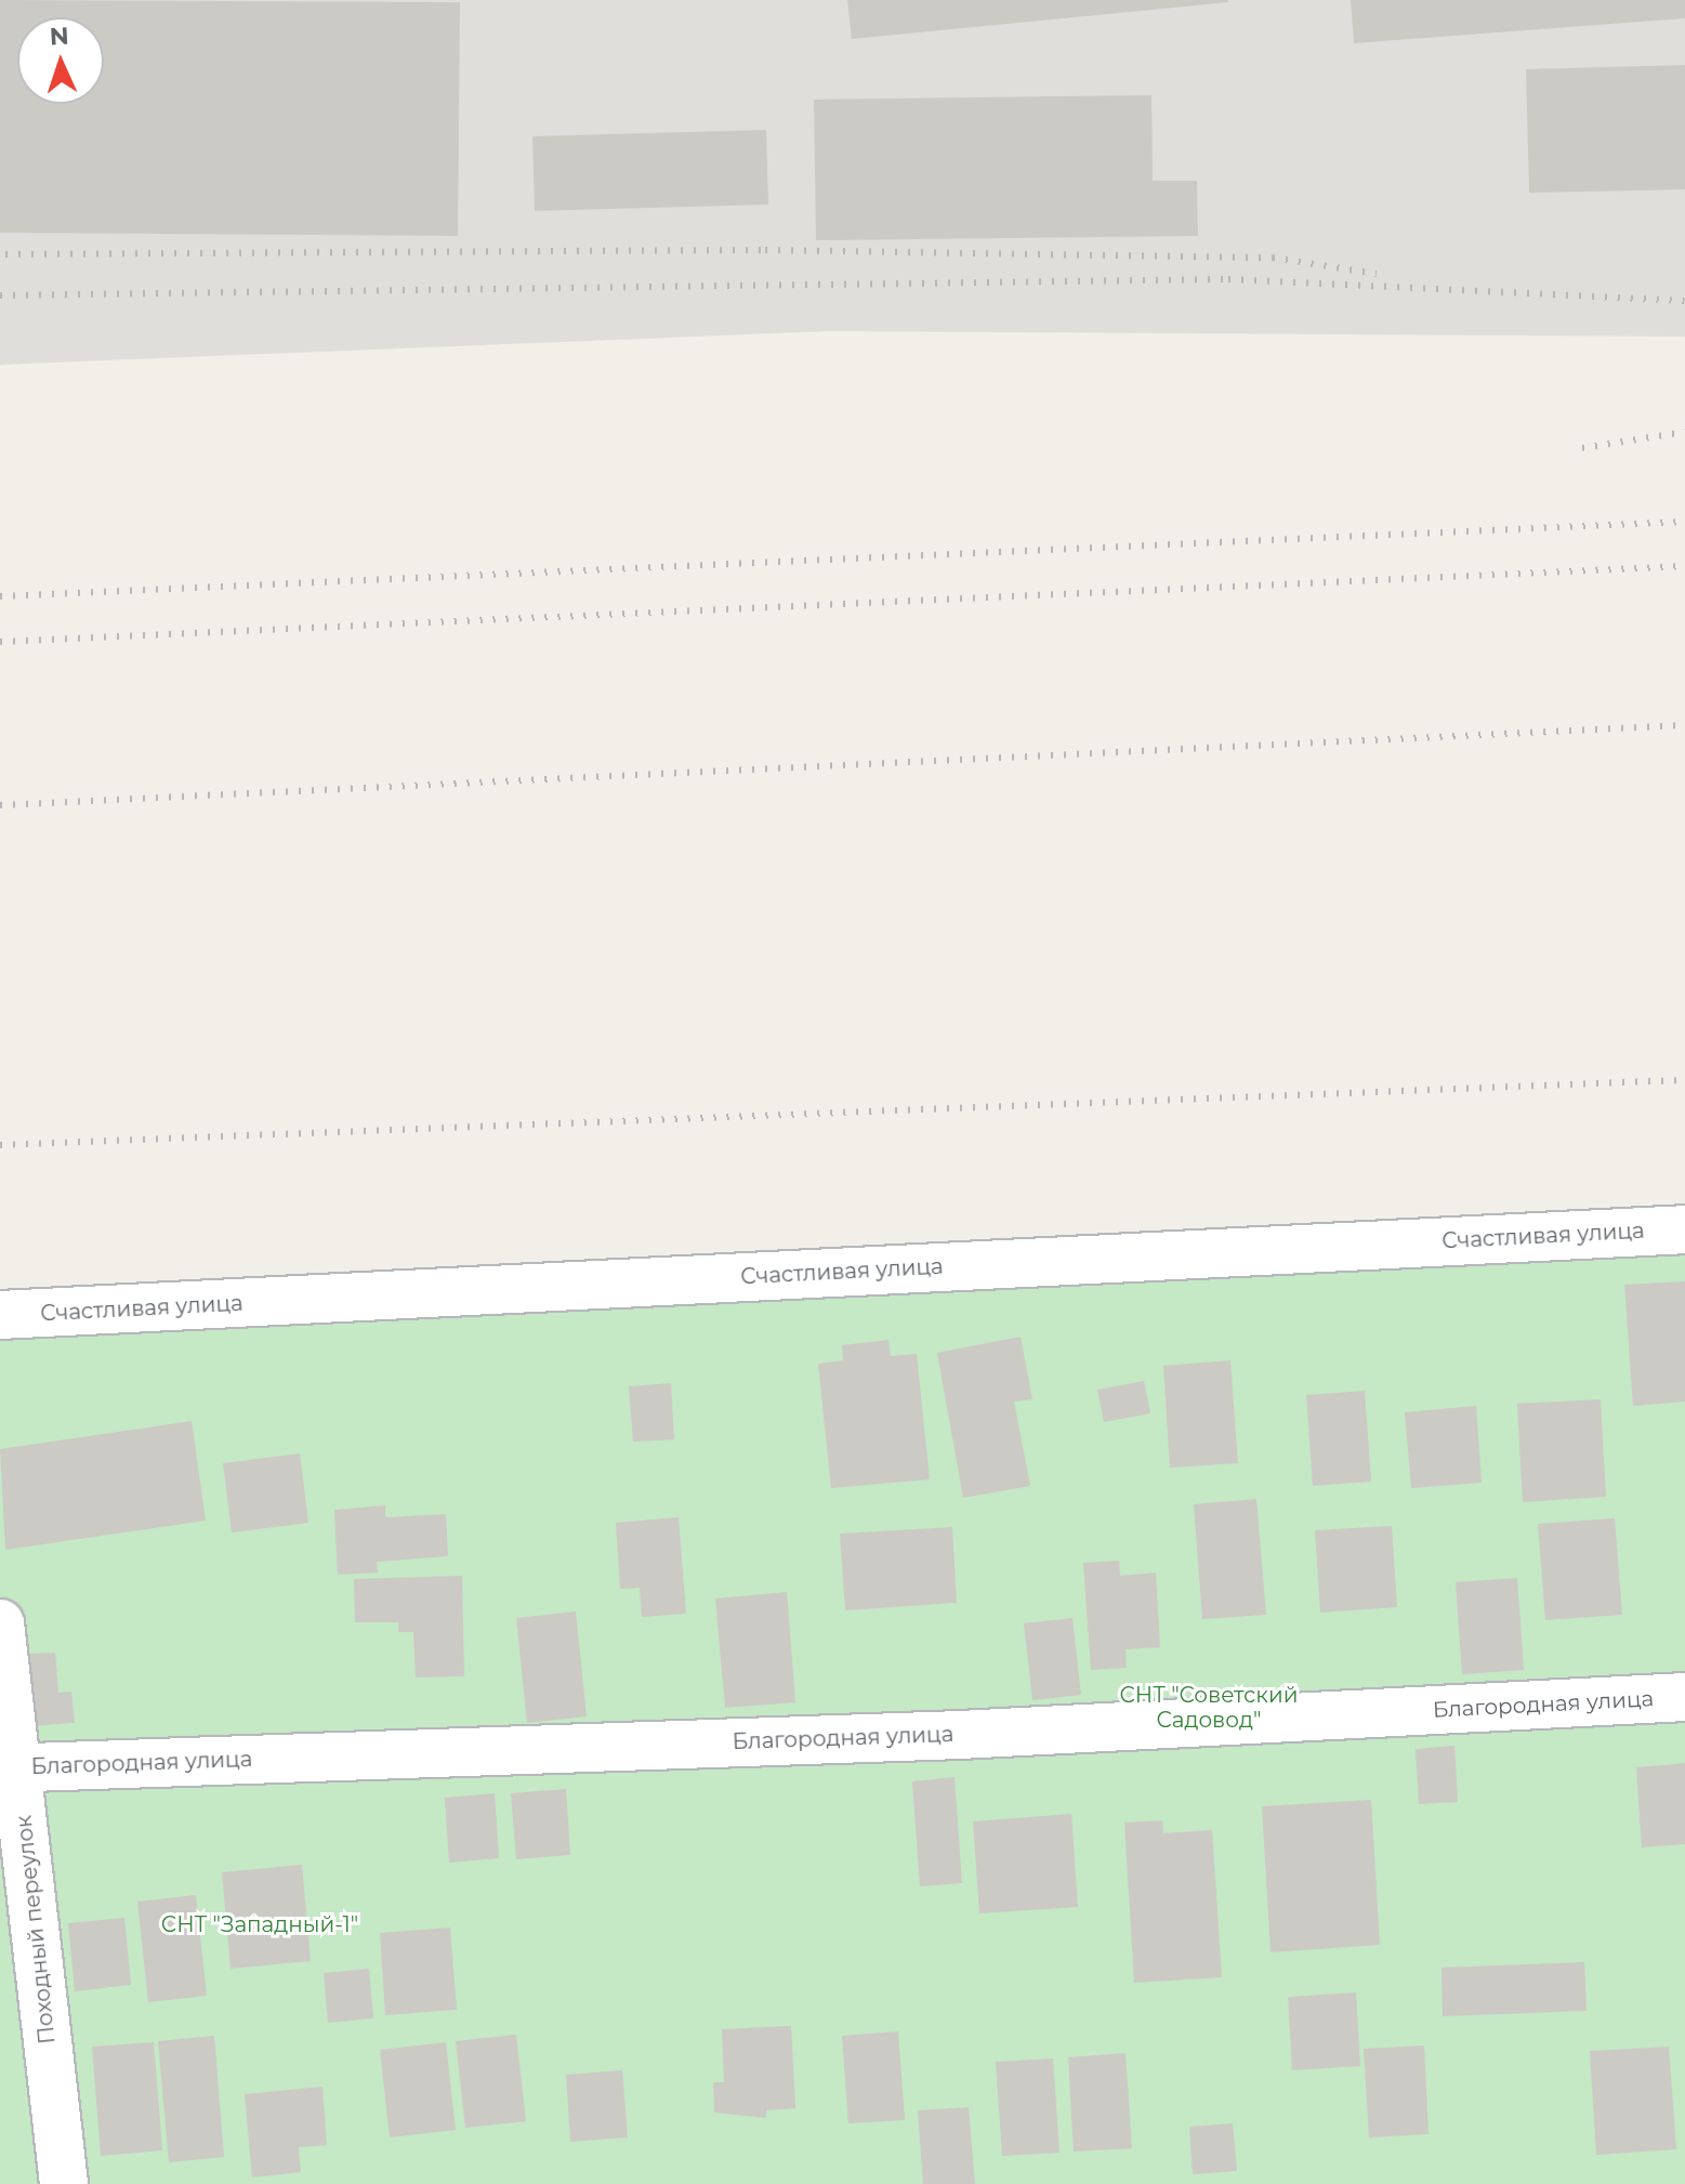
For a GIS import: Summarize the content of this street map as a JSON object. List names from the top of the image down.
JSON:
{
  "streets": {
    "street": ["Счастливая улица", "Благородная улица", "Походный переулок"]
  },
  "crossings": [
    ["Благородная улица", "Походный переулок"]
  ],
  "parks": ["СНТ \"Советский Садовод\"", "СНТ \"Западный-1\""],
  "north": "top"
}
